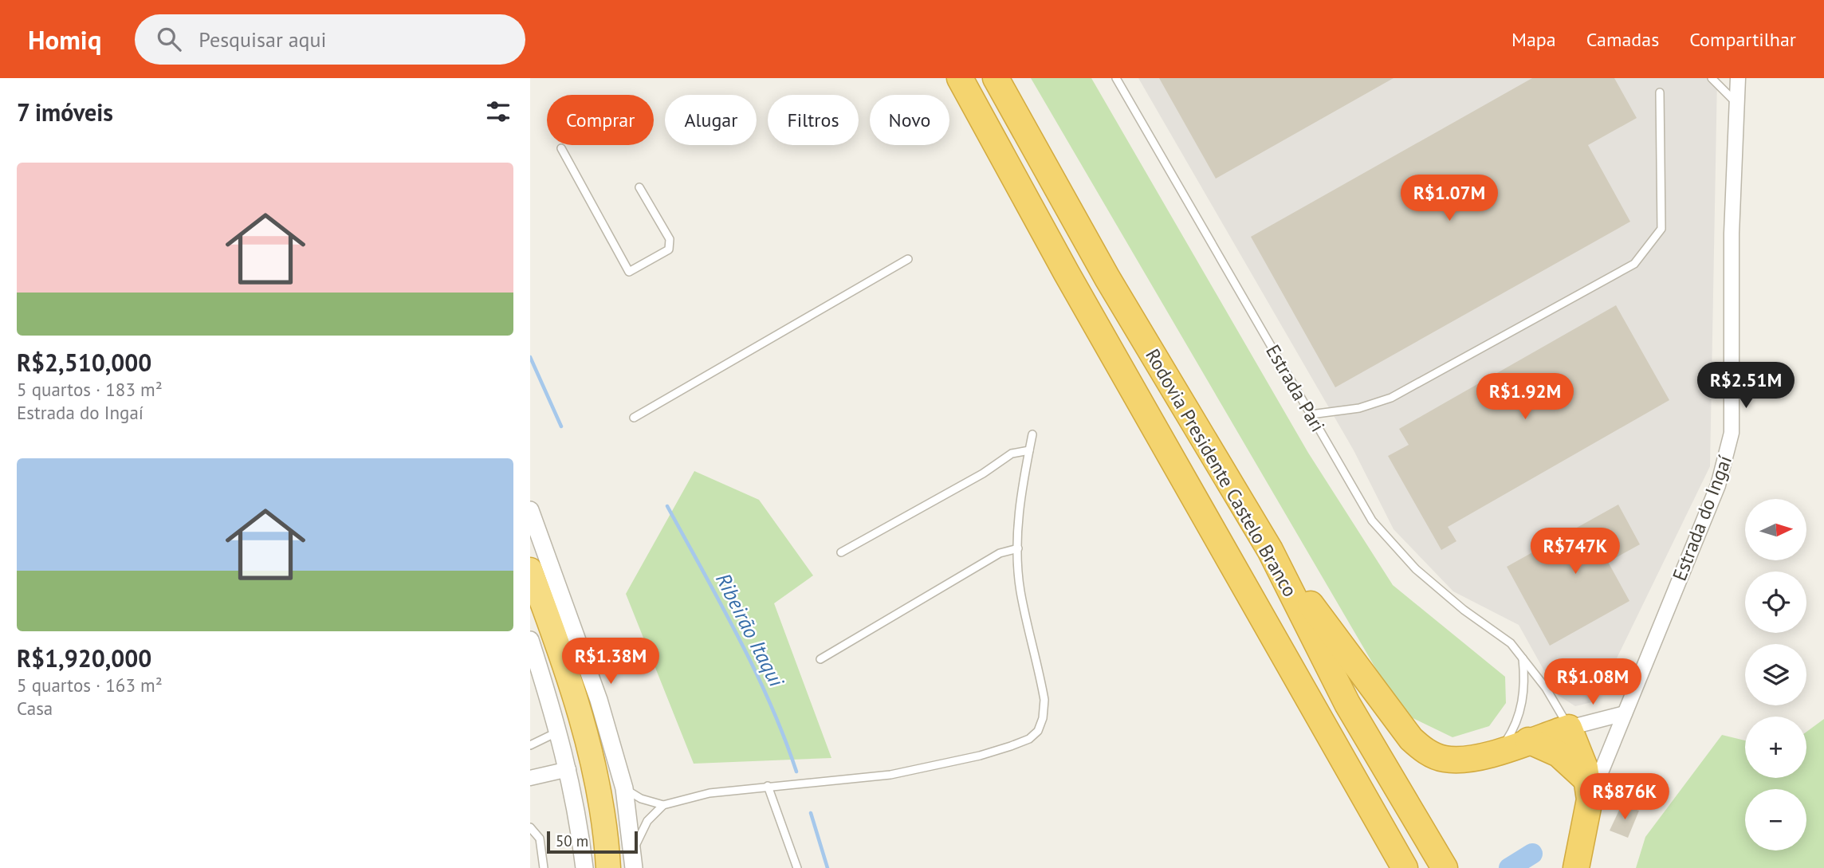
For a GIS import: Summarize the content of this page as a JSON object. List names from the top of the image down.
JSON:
{
  "streets": {
    "highway": ["Rodovia Presidente Castelo Branco"],
    "street": ["Estrada do Ingaí"],
    "lane": ["Estrada Pari"]
  },
  "water": ["Ribeirão Itaqui"],
  "scale_bar": "50 m",
  "north": "right",
  "page": {
    "header": "Homiq",
    "search": "Pesquisar aqui",
    "nav": ["Mapa", "Camadas", "Compartilhar"],
    "heading": "7 imóveis",
    "chip": [
      "Comprar",
      "Alugar",
      "Filtros",
      "Novo"
    ],
    "list": [
      {
        "name": "R$2,510,000",
        "note": "5 quartos · 183 m² · Estrada do Ingaí"
      },
      {
        "name": "R$1,920,000",
        "note": "5 quartos · 163 m² · Casa"
      }
    ],
    "price": [
      "R$1.07M",
      "R$2.51M",
      "R$1.92M",
      "R$747K",
      "R$1.38M",
      "R$1.08M",
      "R$876K"
    ],
    "map_buttons": ["+", "−"],
    "scale": "50 m"
  }
}
